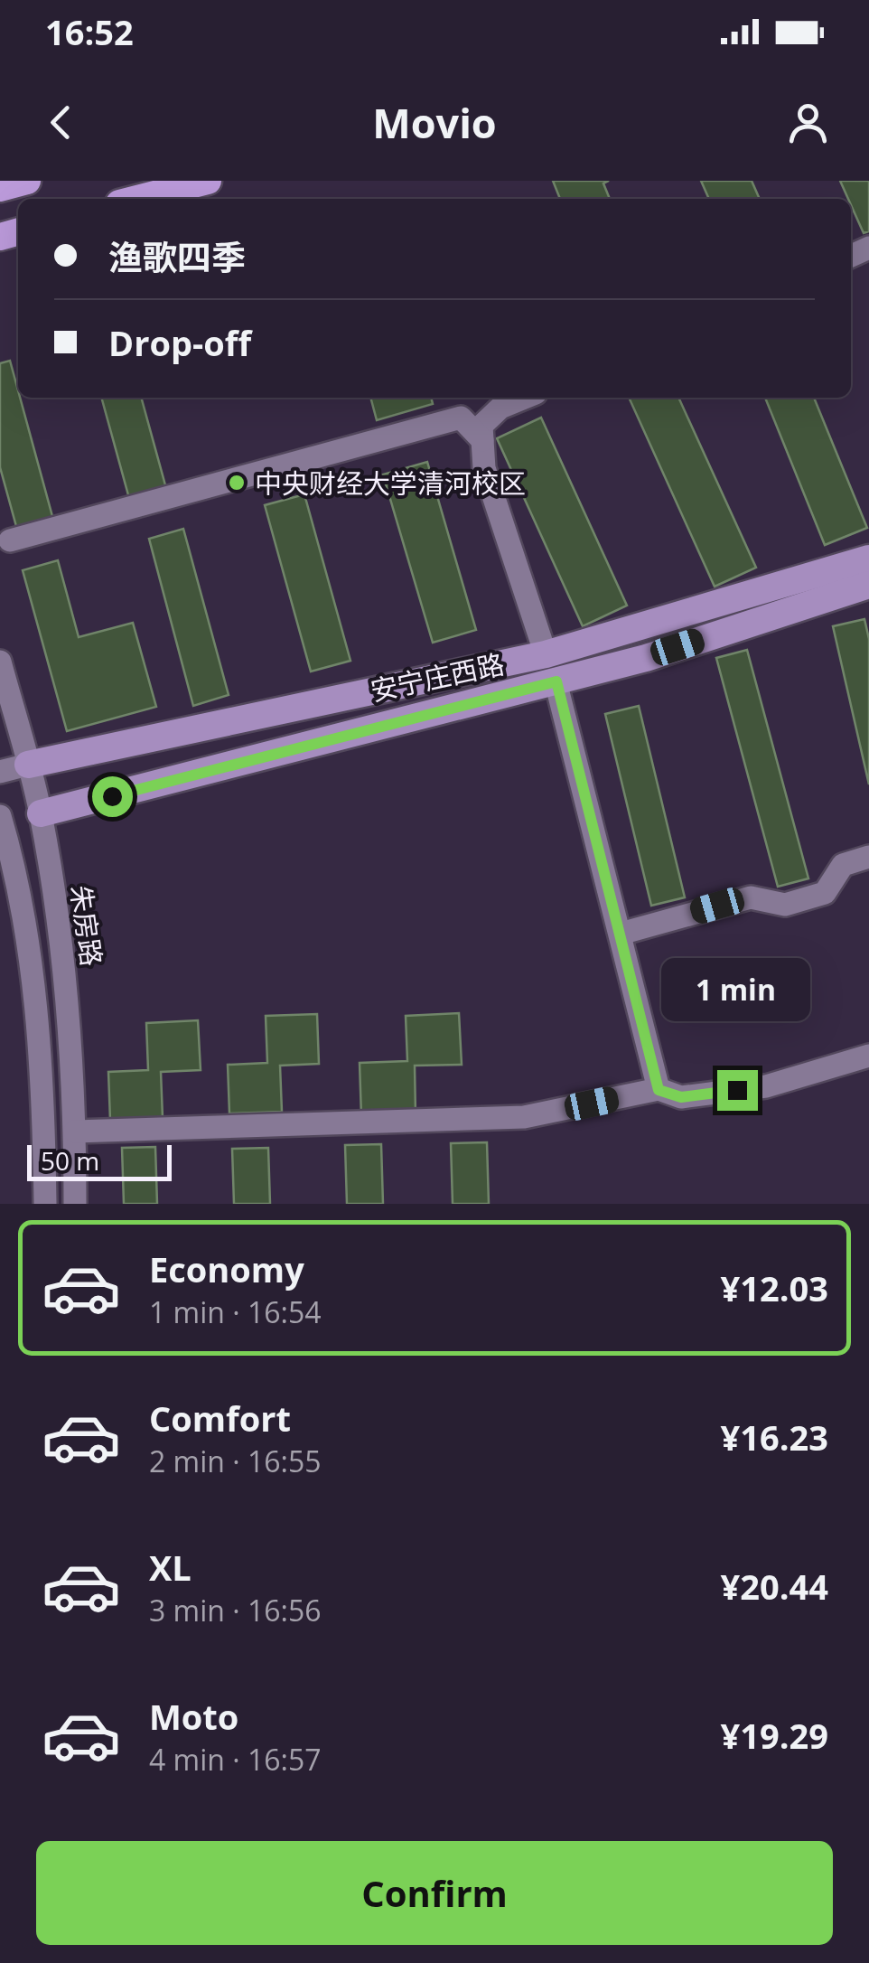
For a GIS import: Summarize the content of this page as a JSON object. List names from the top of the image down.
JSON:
{
  "streets": {
    "main road": ["安宁庄西路"],
    "street": ["朱房路"]
  },
  "crossings": [
    ["安宁庄西路", "朱房路"]
  ],
  "places": ["中央财经大学清河校区"],
  "scale_bar": "50 m",
  "page": {
    "status": "16:52",
    "header": "Movio",
    "banner": ["渔歌四季", "Drop-off"],
    "bubble": "1 min",
    "scale": "50 m",
    "list": [
      {
        "name": "Economy",
        "note": "1 min · 16:54",
        "value": "¥12.03"
      },
      {
        "name": "Comfort",
        "note": "2 min · 16:55",
        "value": "¥16.23"
      },
      {
        "name": "XL",
        "note": "3 min · 16:56",
        "value": "¥20.44"
      },
      {
        "name": "Moto",
        "note": "4 min · 16:57",
        "value": "¥19.29"
      }
    ],
    "buttons": "Confirm"
  }
}
